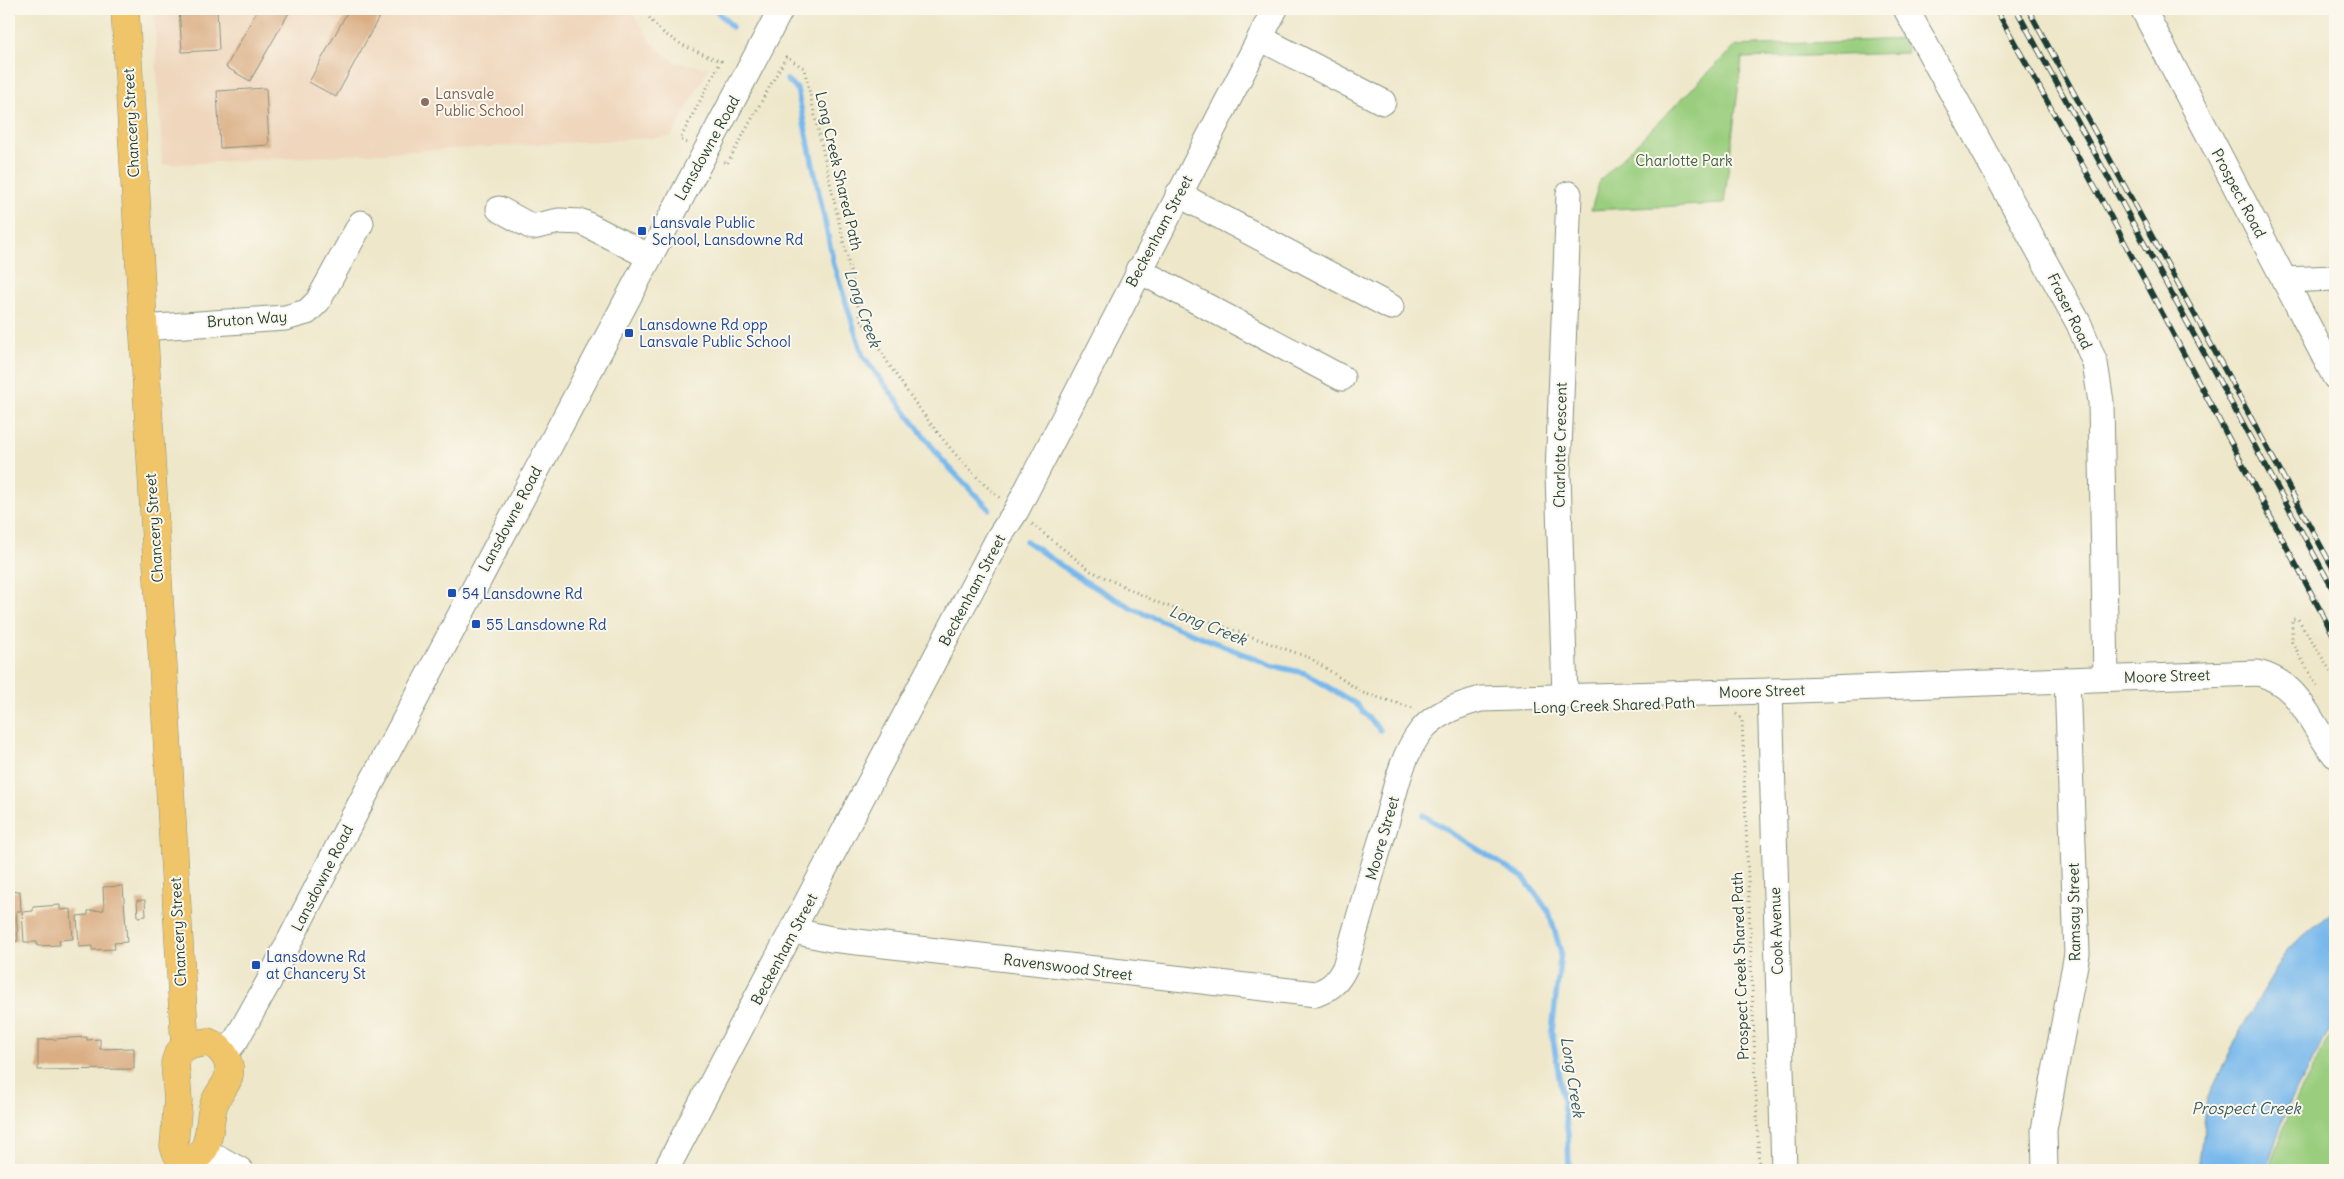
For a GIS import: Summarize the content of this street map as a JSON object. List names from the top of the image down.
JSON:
{
  "streets": {
    "main road": ["Chancery Street"],
    "street": [
      "Lansdowne Road",
      "Prospect Road",
      "Beckenham Street",
      "Fraser Road",
      "Bruton Way",
      "Charlotte Crescent",
      "Moore Street",
      "Ramsay Street",
      "Cook Avenue",
      "Ravenswood Street"
    ],
    "path": ["Long Creek Shared Path", "Prospect Creek Shared Path"]
  },
  "crossings": [
    ["Chancery Street", "Bruton Way"],
    ["Beckenham Street", "Ravenswood Street"],
    ["Fraser Road", "Moore Street"],
    ["Charlotte Crescent", "Moore Street"],
    ["Moore Street", "Ramsay Street"],
    ["Moore Street", "Cook Avenue"],
    ["Moore Street", "Ravenswood Street"]
  ],
  "water": ["Long Creek", "Prospect Creek"],
  "parks": ["Charlotte Park"],
  "places": {
    "other": ["Lansvale Public School"],
    "transit": [
      "Lansvale Public School, Lansdowne Rd",
      "Lansdowne Rd opp Lansvale Public School",
      "54 Lansdowne Rd",
      "55 Lansdowne Rd",
      "Lansdowne Rd at Chancery St"
    ]
  }
}
